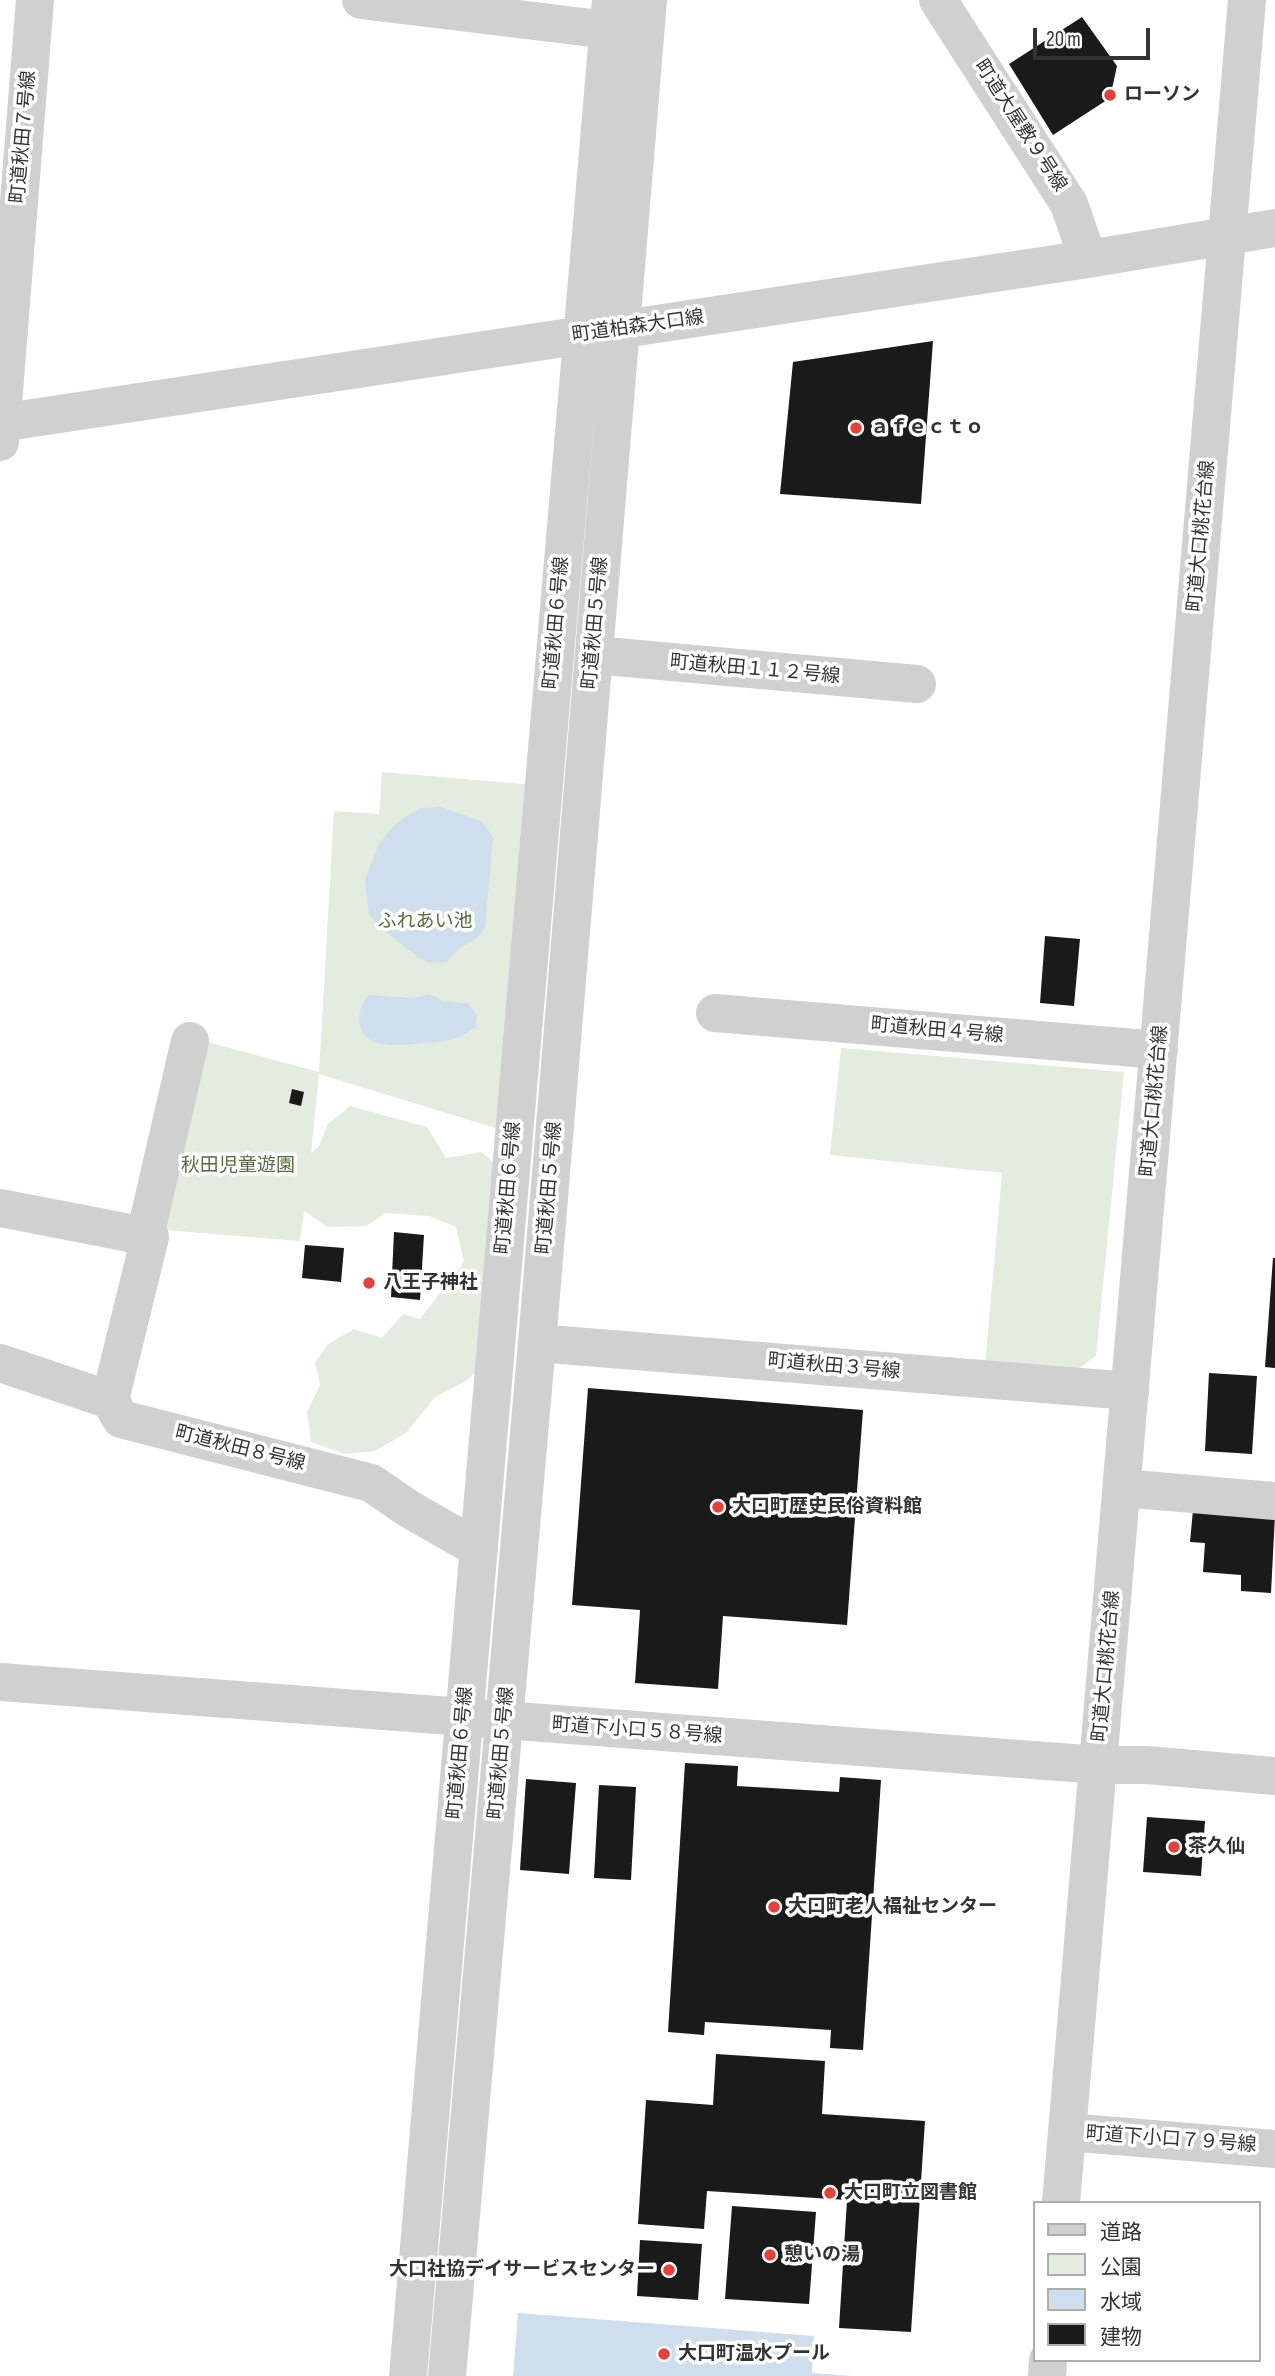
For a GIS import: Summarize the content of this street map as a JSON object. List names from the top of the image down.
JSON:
{
  "streets": {
    "street": [
      "町道大屋敷９号線",
      "町道秋田７号線",
      "町道柏森大口線",
      "町道大口桃花台線",
      "町道秋田６号線",
      "町道秋田５号線",
      "町道秋田１１２号線",
      "町道秋田４号線",
      "町道秋田３号線",
      "町道秋田８号線",
      "町道下小口５８号線",
      "町道下小口７９号線"
    ]
  },
  "crossings": [
    ["町道大屋敷９号線", "町道柏森大口線"],
    ["町道秋田７号線", "町道柏森大口線"],
    ["町道柏森大口線", "町道大口桃花台線"],
    ["町道柏森大口線", "町道秋田６号線"],
    ["町道柏森大口線", "町道秋田５号線"],
    ["町道大口桃花台線", "町道秋田４号線"],
    ["町道大口桃花台線", "町道秋田３号線"],
    ["町道大口桃花台線", "町道下小口５８号線"],
    ["町道大口桃花台線", "町道下小口７９号線"],
    ["町道秋田６号線", "町道秋田８号線"],
    ["町道秋田６号線", "町道下小口５８号線"],
    ["町道秋田５号線", "町道秋田１１２号線"],
    ["町道秋田５号線", "町道秋田３号線"],
    ["町道秋田５号線", "町道下小口５８号線"]
  ],
  "parks": ["ふれあい池", "秋田児童遊園"],
  "places": [
    "ローソン",
    "ａｆｅｃｔｏ",
    "八王子神社",
    "大口町歴史民俗資料館",
    "茶久仙",
    "大口町老人福祉センター",
    "大口町立図書館",
    "憩いの湯",
    "大口社協デイサービスセンター",
    "大口町温水プール"
  ],
  "legend": [
    "道路",
    "公園",
    "水域",
    "建物"
  ],
  "scale_bar": "20 m"
}
